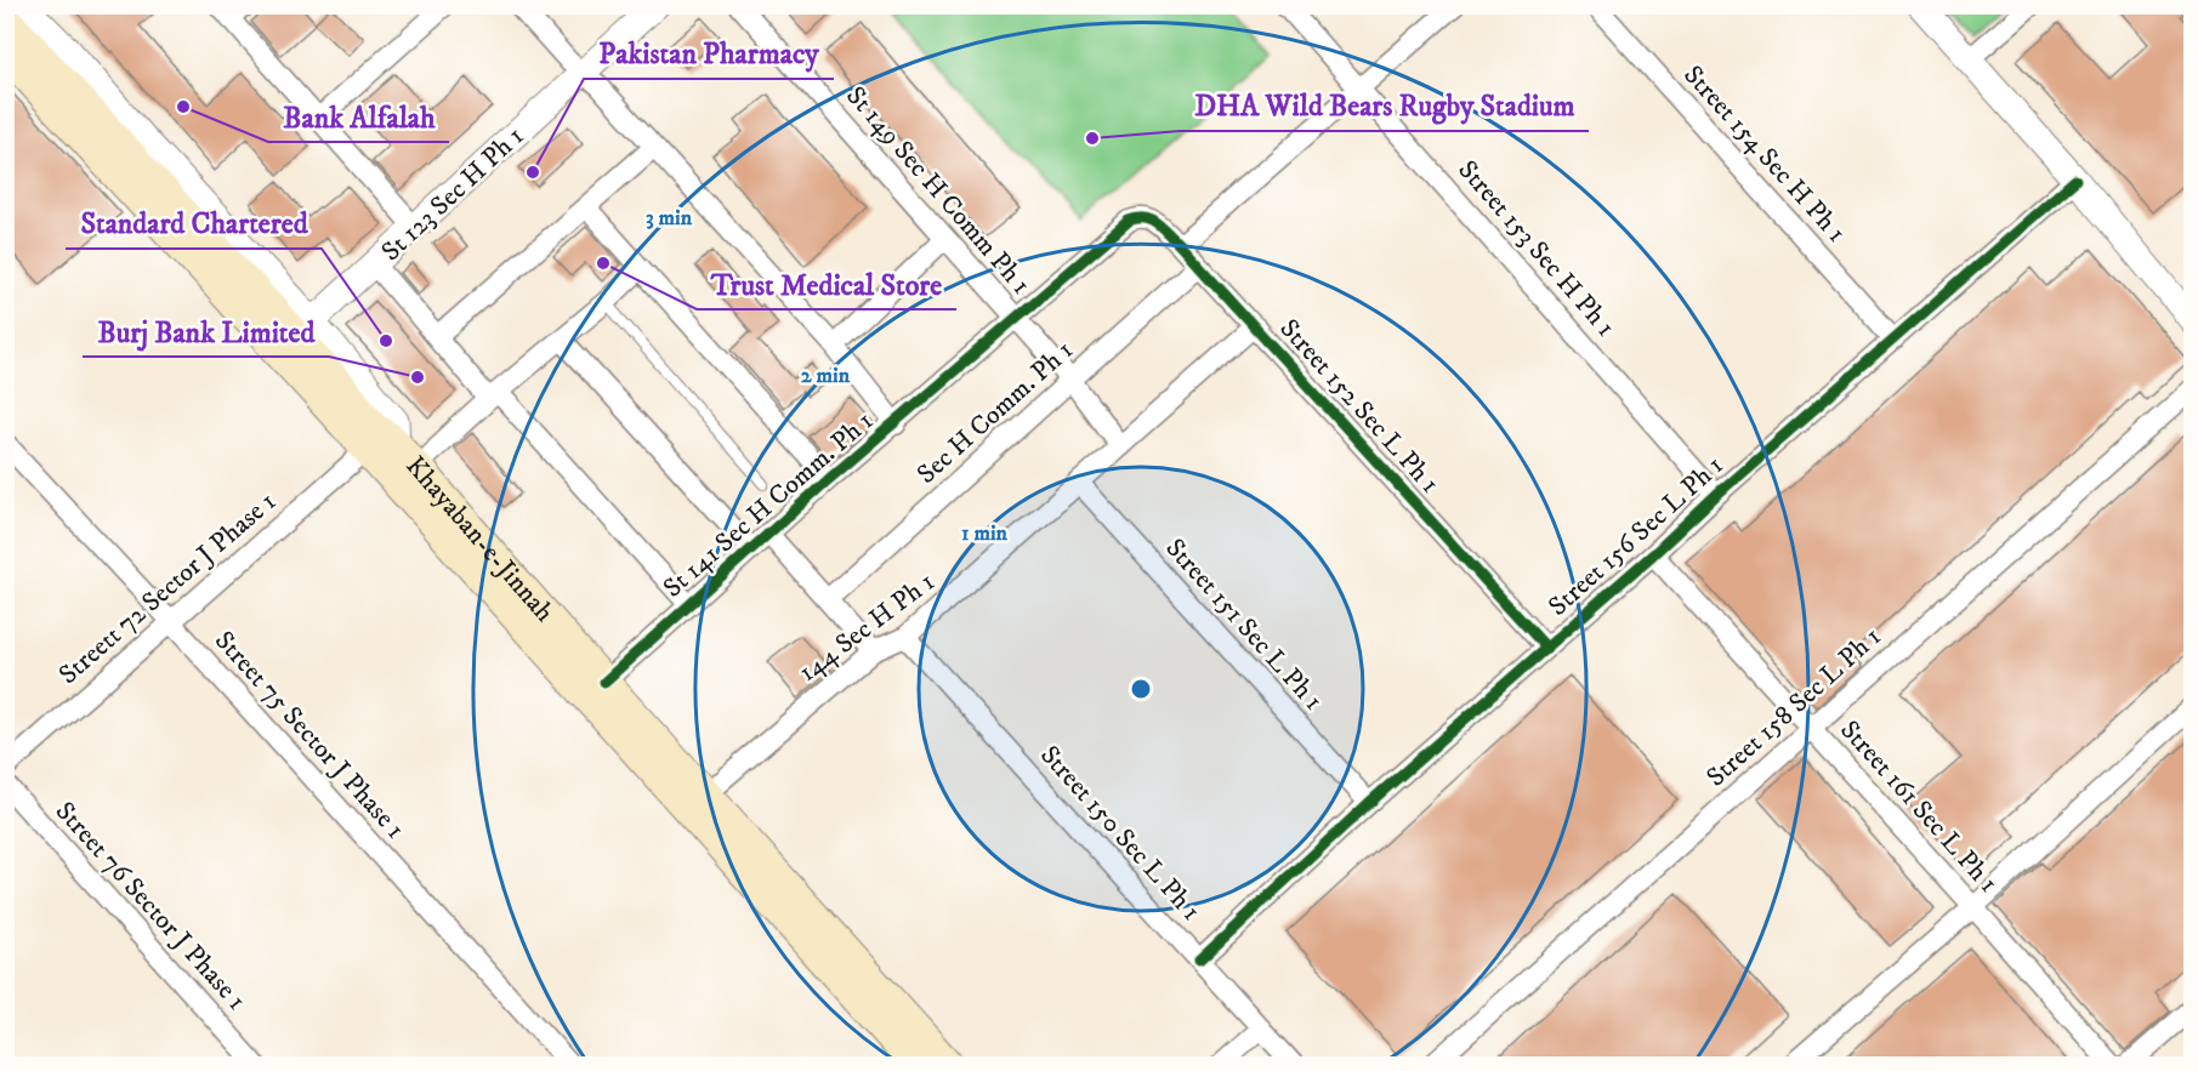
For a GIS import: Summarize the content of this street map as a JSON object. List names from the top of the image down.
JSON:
{
  "streets": {
    "main road": ["Khayaban-e-Jinnah"],
    "street": [
      "Street 154 Sec H Ph 1",
      "St 149 Sec H Comm Ph 1",
      "St 123 Sec H Ph 1",
      "Street 153 Sec H Ph 1",
      "Street 152 Sec L Ph 1",
      "Sec H Comm. Ph 1",
      "St 141 Sec H Comm. Ph 1",
      "Street 156 Sec L Ph 1",
      "Streett 72 Sector J Phase 1",
      "Street 151 Sec L Ph 1",
      "144 Sec H Ph 1",
      "Street 158 Sec L Ph 1",
      "Street 75 Sector J Phase 1",
      "Street 161 Sec L Ph 1",
      "Street 150 Sec L Ph 1",
      "Street 76 Sector J Phase 1"
    ]
  },
  "crossings": [
    ["Street 154 Sec H Ph 1", "Street 156 Sec L Ph 1"],
    ["St 149 Sec H Comm Ph 1", "Sec H Comm. Ph 1"],
    ["St 149 Sec H Comm Ph 1", "St 141 Sec H Comm. Ph 1"],
    ["St 149 Sec H Comm Ph 1", "144 Sec H Ph 1"],
    ["Street 153 Sec H Ph 1", "Street 156 Sec L Ph 1"],
    ["Street 152 Sec L Ph 1", "Sec H Comm. Ph 1"],
    ["Street 152 Sec L Ph 1", "St 141 Sec H Comm. Ph 1"],
    ["Street 152 Sec L Ph 1", "Street 156 Sec L Ph 1"],
    ["Street 152 Sec L Ph 1", "144 Sec H Ph 1"],
    ["St 141 Sec H Comm. Ph 1", "Khayaban-e-Jinnah"],
    ["Street 156 Sec L Ph 1", "Street 151 Sec L Ph 1"],
    ["Street 156 Sec L Ph 1", "Street 161 Sec L Ph 1"],
    ["Street 156 Sec L Ph 1", "Street 150 Sec L Ph 1"],
    ["Khayaban-e-Jinnah", "Streett 72 Sector J Phase 1"],
    ["Khayaban-e-Jinnah", "144 Sec H Ph 1"],
    ["Streett 72 Sector J Phase 1", "Street 75 Sector J Phase 1"],
    ["Street 151 Sec L Ph 1", "144 Sec H Ph 1"],
    ["144 Sec H Ph 1", "Street 150 Sec L Ph 1"],
    ["Street 158 Sec L Ph 1", "Street 161 Sec L Ph 1"]
  ],
  "places": [
    "Bank Alfalah",
    "DHA Wild Bears Rugby Stadium",
    "Pakistan Pharmacy",
    "Trust Medical Store",
    "Standard Chartered",
    "Burj Bank Limited"
  ],
  "rings": ["3 min", "2 min", "1 min"]
}
